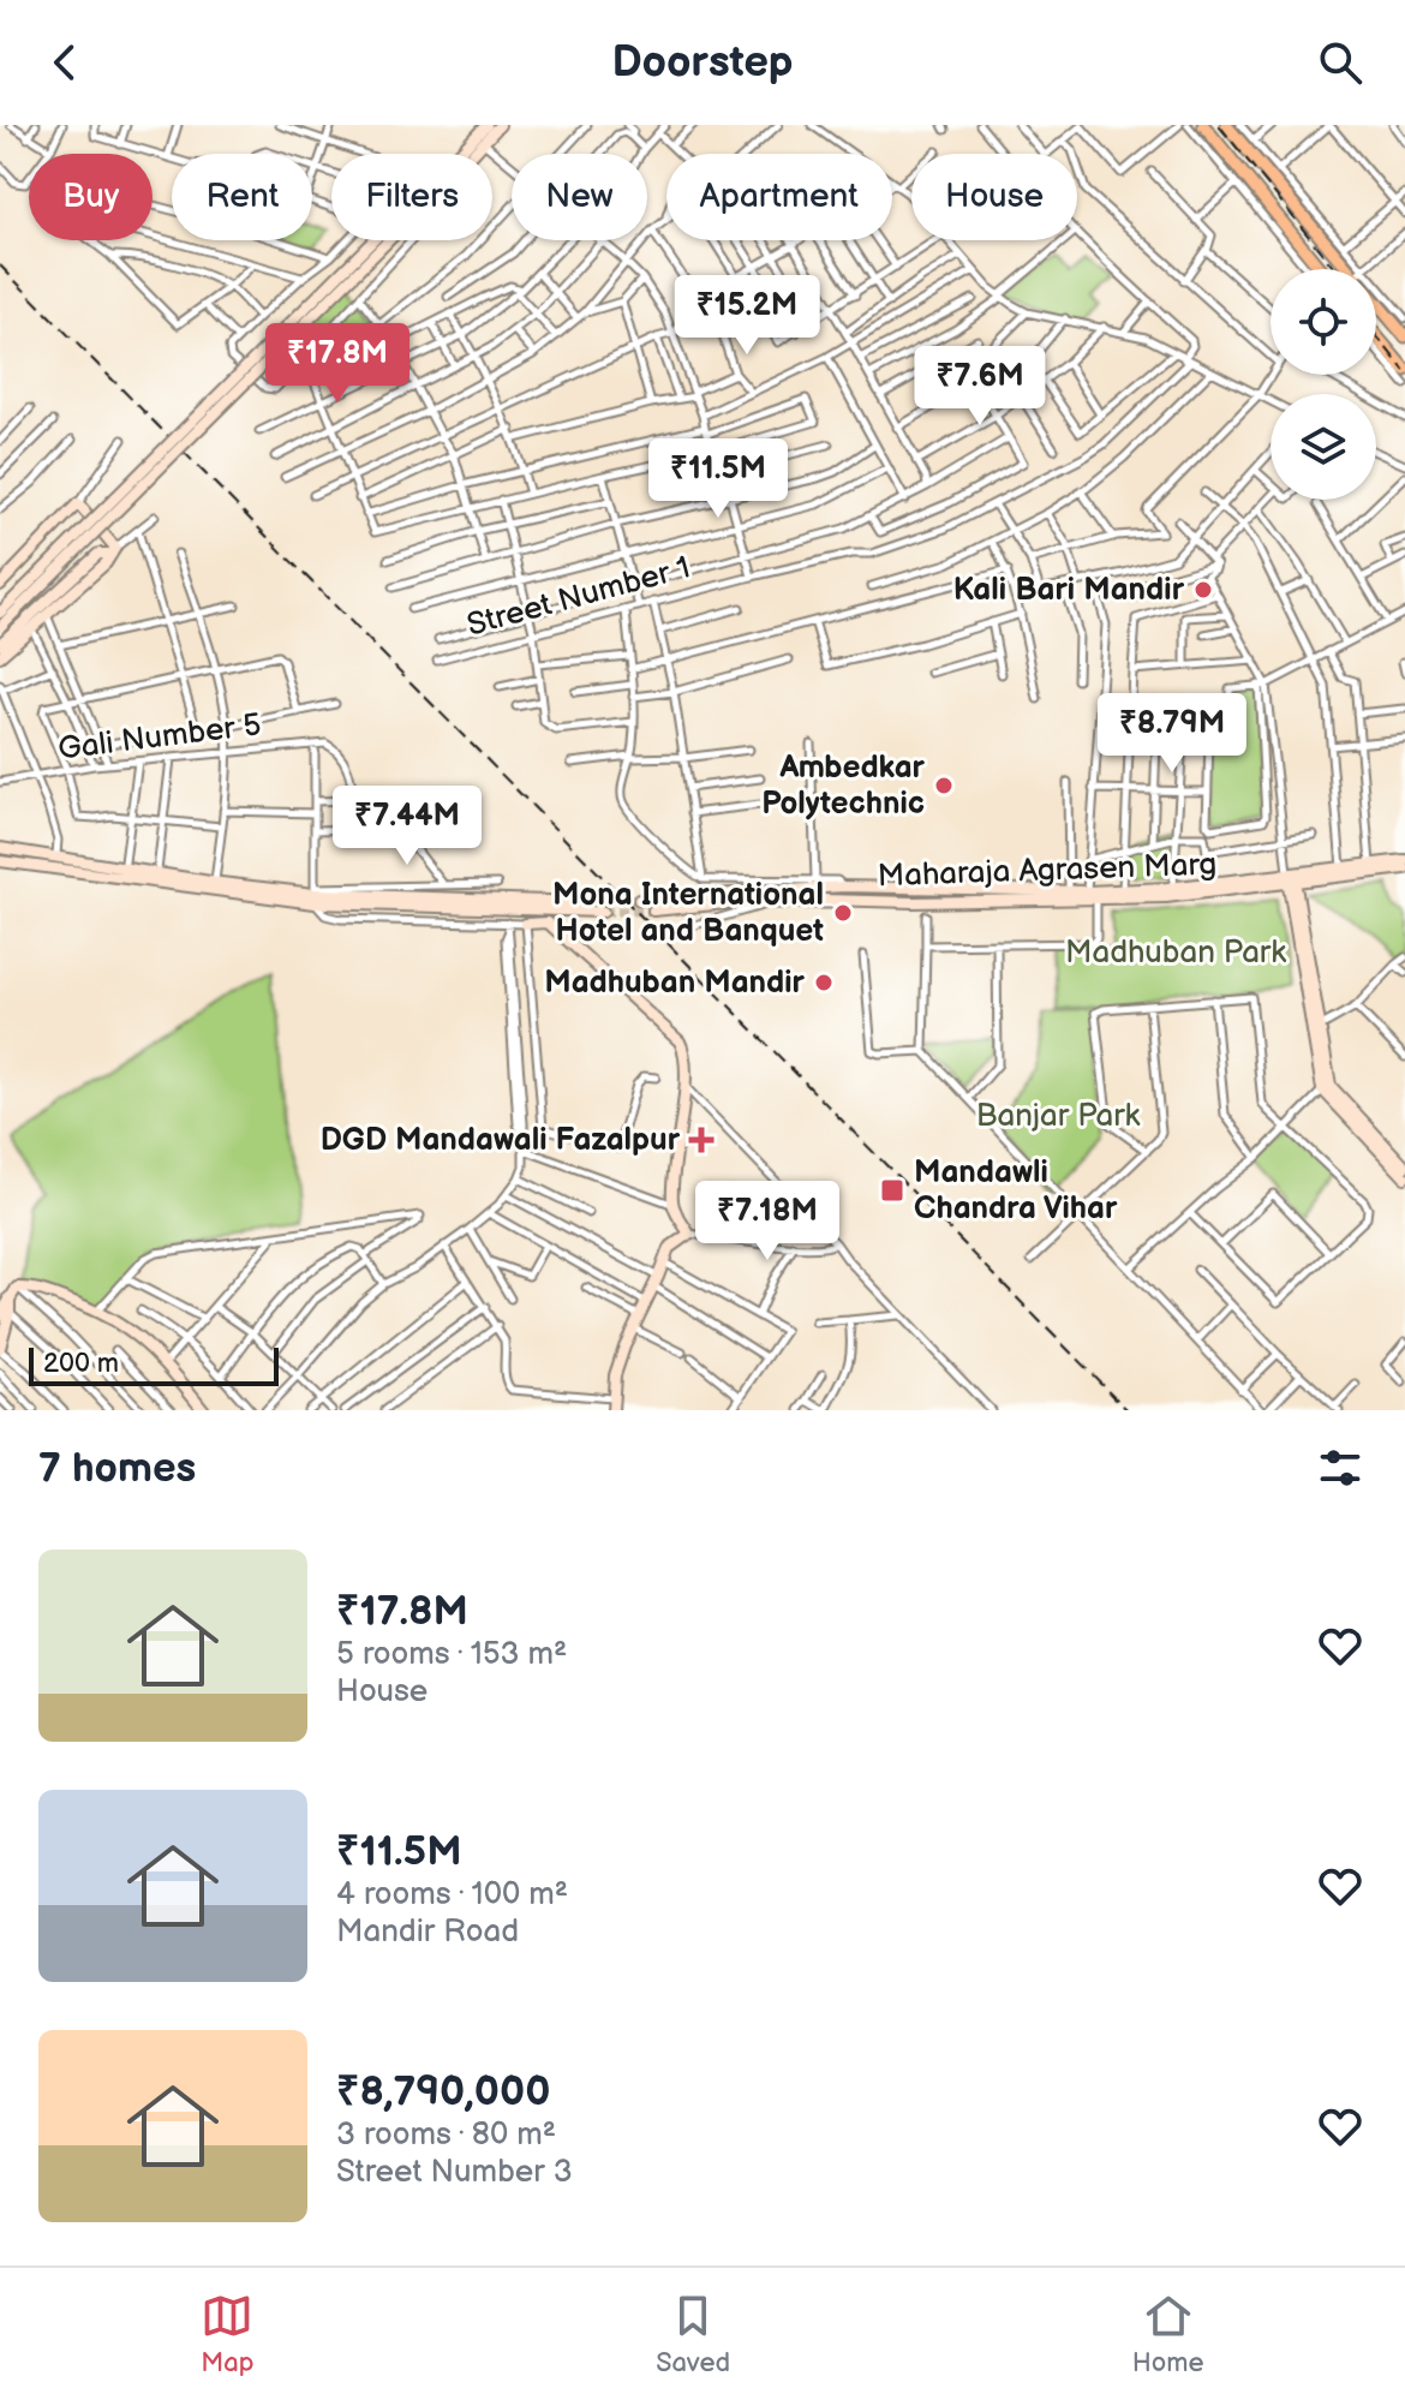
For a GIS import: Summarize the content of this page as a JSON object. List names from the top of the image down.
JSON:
{
  "streets": {
    "main road": ["Maharaja Agrasen Marg"],
    "street": ["Street Number 1", "Gali Number 5"]
  },
  "parks": ["Madhuban Park", "Banjar Park"],
  "places": {
    "other": [
      "Kali Bari Mandir",
      "Ambedkar Polytechnic",
      "Mona International Hotel and Banquet",
      "Madhuban Mandir"
    ],
    "health": ["DGD Mandawali Fazalpur"],
    "transit": ["Mandawli Chandra Vihar"]
  },
  "scale_bar": "200 m",
  "page": {
    "header": "Doorstep",
    "chip": [
      "Buy",
      "Rent",
      "Filters",
      "New",
      "Apartment",
      "House"
    ],
    "price": [
      "₹15.2M",
      "₹17.8M",
      "₹7.6M",
      "₹11.5M",
      "₹8.79M",
      "₹7.44M",
      "₹7.18M"
    ],
    "scale": "200 m",
    "heading": "7 homes",
    "list": [
      {
        "name": "₹17.8M",
        "note": "5 rooms · 153 m² · House"
      },
      {
        "name": "₹11.5M",
        "note": "4 rooms · 100 m² · Mandir Road"
      },
      {
        "name": "₹8,790,000",
        "note": "3 rooms · 80 m² · Street Number 3"
      }
    ],
    "tabs": ["Map", "Saved", "Home"]
  }
}
